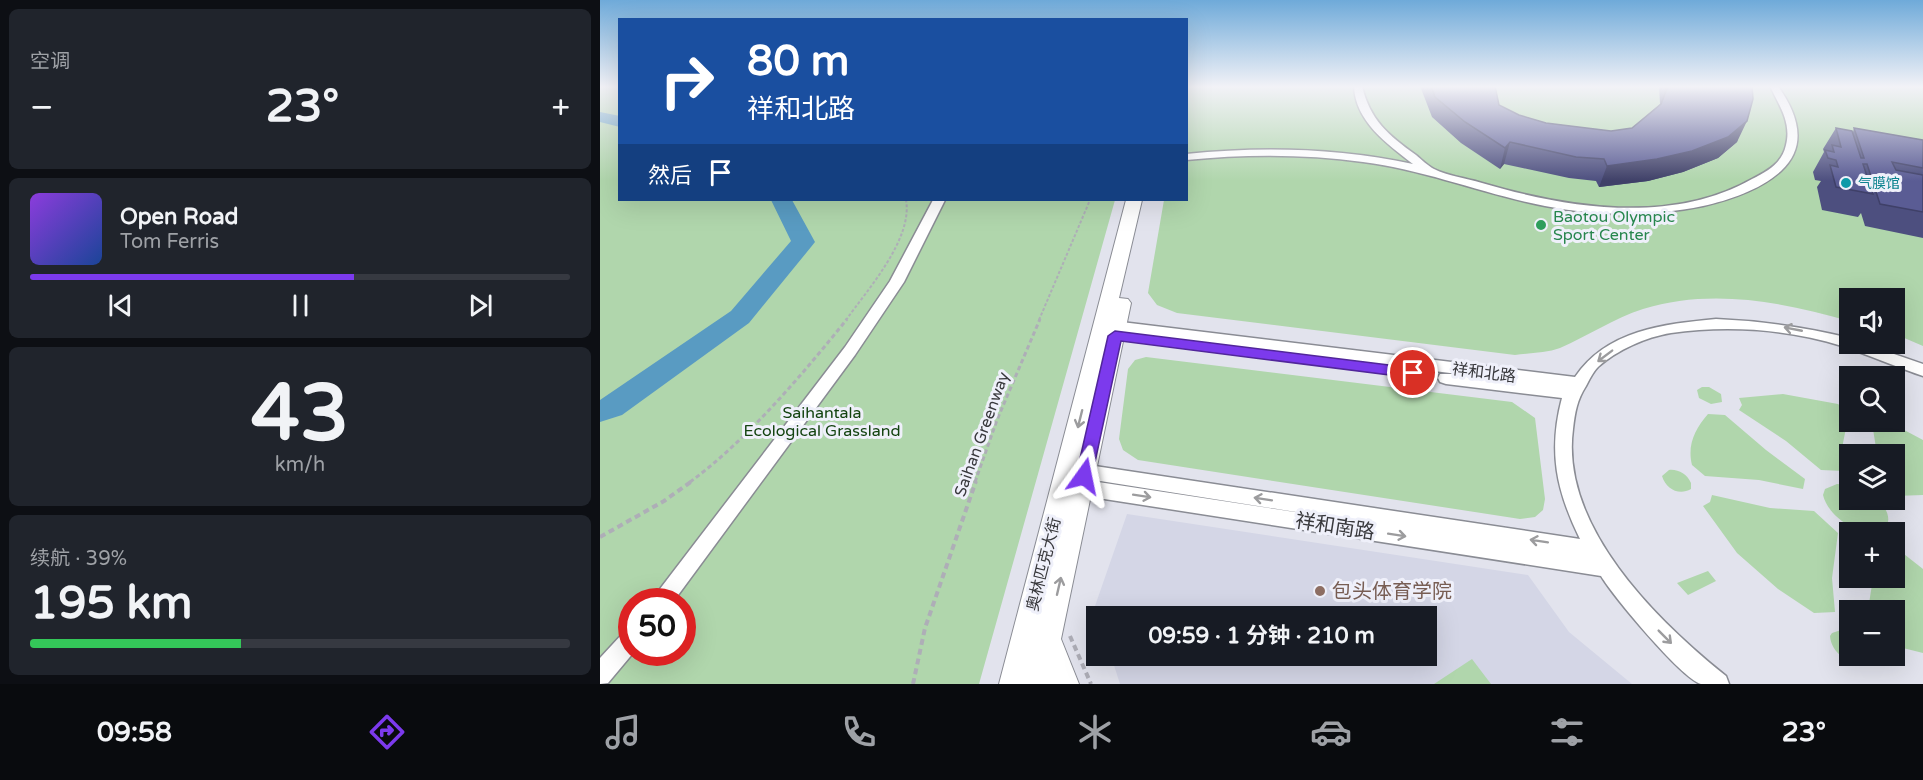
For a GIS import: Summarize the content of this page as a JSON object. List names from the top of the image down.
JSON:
{
  "streets": {
    "main road": ["奥林匹克大街"],
    "street": ["祥和北路", "祥和南路"],
    "path": ["Saihan Greenway"]
  },
  "crossings": [
    ["祥和北路", "奥林匹克大街"],
    ["祥和南路", "奥林匹克大街"]
  ],
  "parks": ["Saihantala Ecological Grassland"],
  "places": ["气膜馆", "Baotou Olympic Sport Center", "包头体育学院"],
  "page": {
    "tile": [
      "空调",
      ["43", "km/h"],
      ["续航 · 39%", "195 km"]
    ],
    "turn": ["80 m", "祥和北路"],
    "heat": ["−", "23°", "+"],
    "then": "然后",
    "song": ["Open Road", "Tom Ferris"],
    "map_buttons": ["+", "−"],
    "limit": "50",
    "trip": "09:59 · 1 分钟 · 210 m",
    "tabs": ["09:58", "23°"]
  }
}
